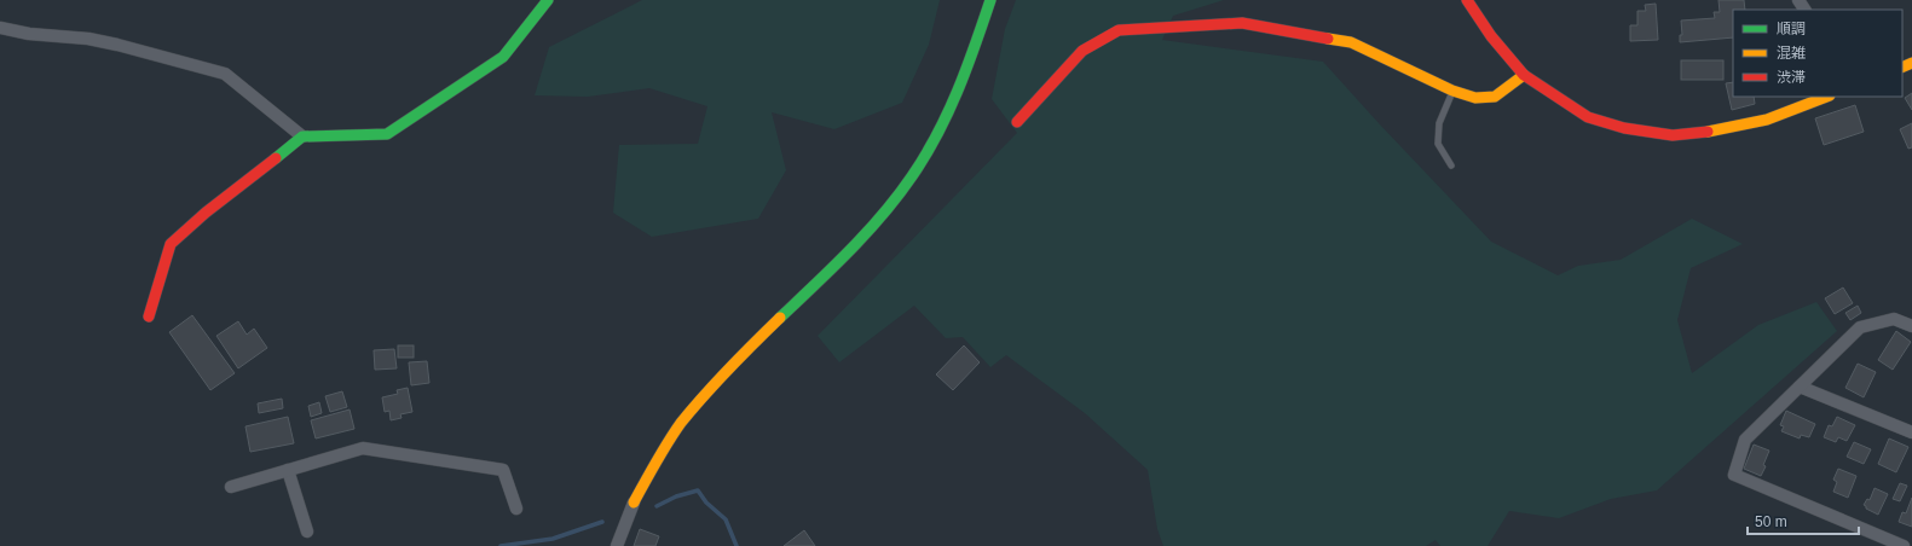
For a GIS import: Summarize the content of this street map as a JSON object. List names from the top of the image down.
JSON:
{
  "legend": ["順調", "混雑", "渋滞"],
  "scale_bar": "50 m"
}
